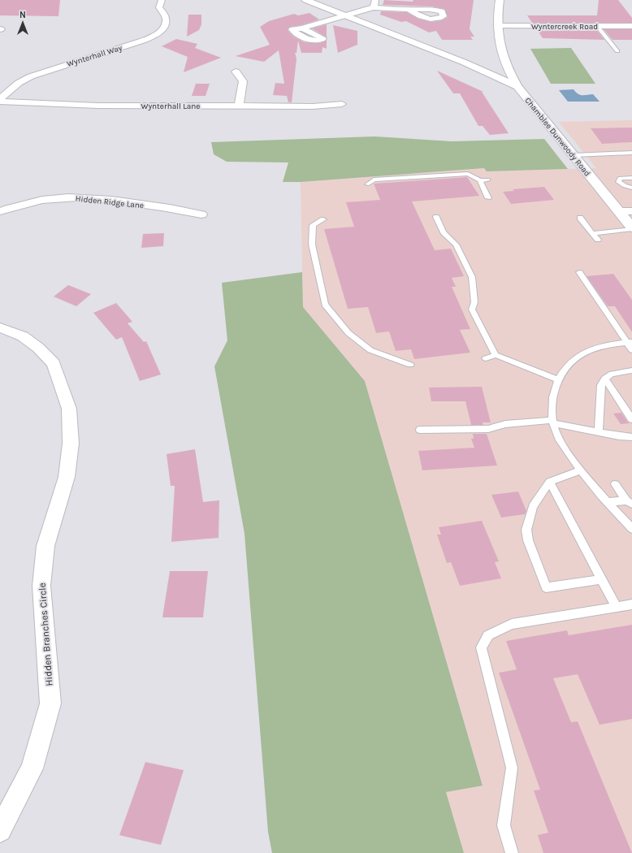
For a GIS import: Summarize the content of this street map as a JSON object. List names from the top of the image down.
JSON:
{
  "streets": {
    "street": [
      "Wyntercreek Road",
      "Wynterhall Way",
      "Wynterhall Lane",
      "Chamblee Dunwoody Road",
      "Hidden Ridge Lane",
      "Hidden Branches Circle"
    ]
  },
  "north": "top"
}
